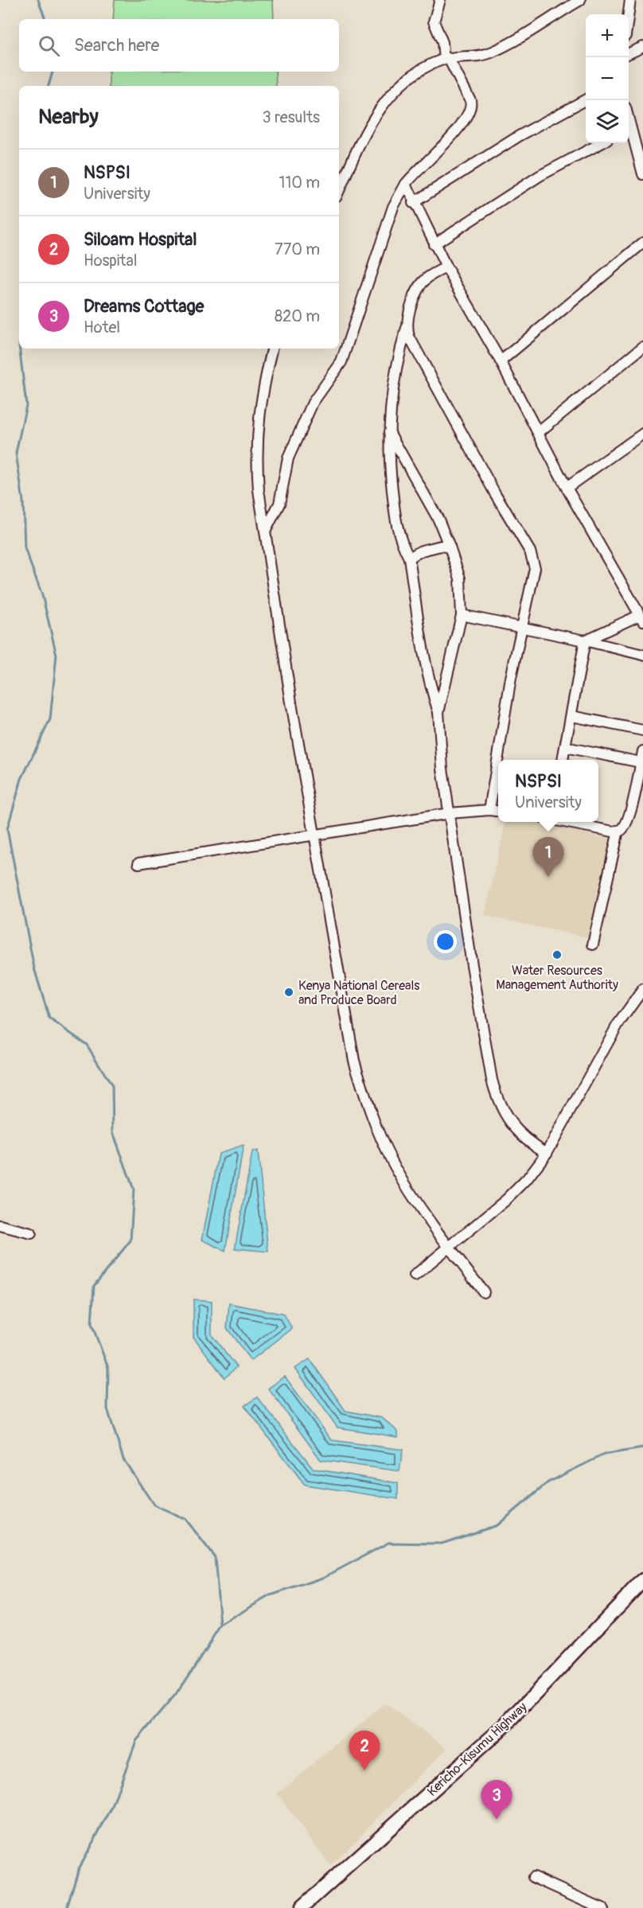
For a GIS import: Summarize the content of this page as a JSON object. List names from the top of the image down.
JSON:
{
  "streets": {
    "highway": ["Kericho-Kisumu Highway"]
  },
  "places": ["Water Resources Management Authority", "Kenya National Cereals and Produce Board"],
  "page": {
    "map_buttons": ["+", "−"],
    "search": "Search here",
    "heading": ["Nearby", "3 results"],
    "list": [
      {
        "mark": "1",
        "name": "NSPSI",
        "note": "University",
        "value": "110 m"
      },
      {
        "mark": "2",
        "name": "Siloam Hospital",
        "note": "Hospital",
        "value": "770 m"
      },
      {
        "mark": "3",
        "name": "Dreams Cottage",
        "note": "Hotel",
        "value": "820 m"
      }
    ],
    "popup": ["NSPSI", "University"],
    "pins": ["1", "2", "3"]
  }
}
